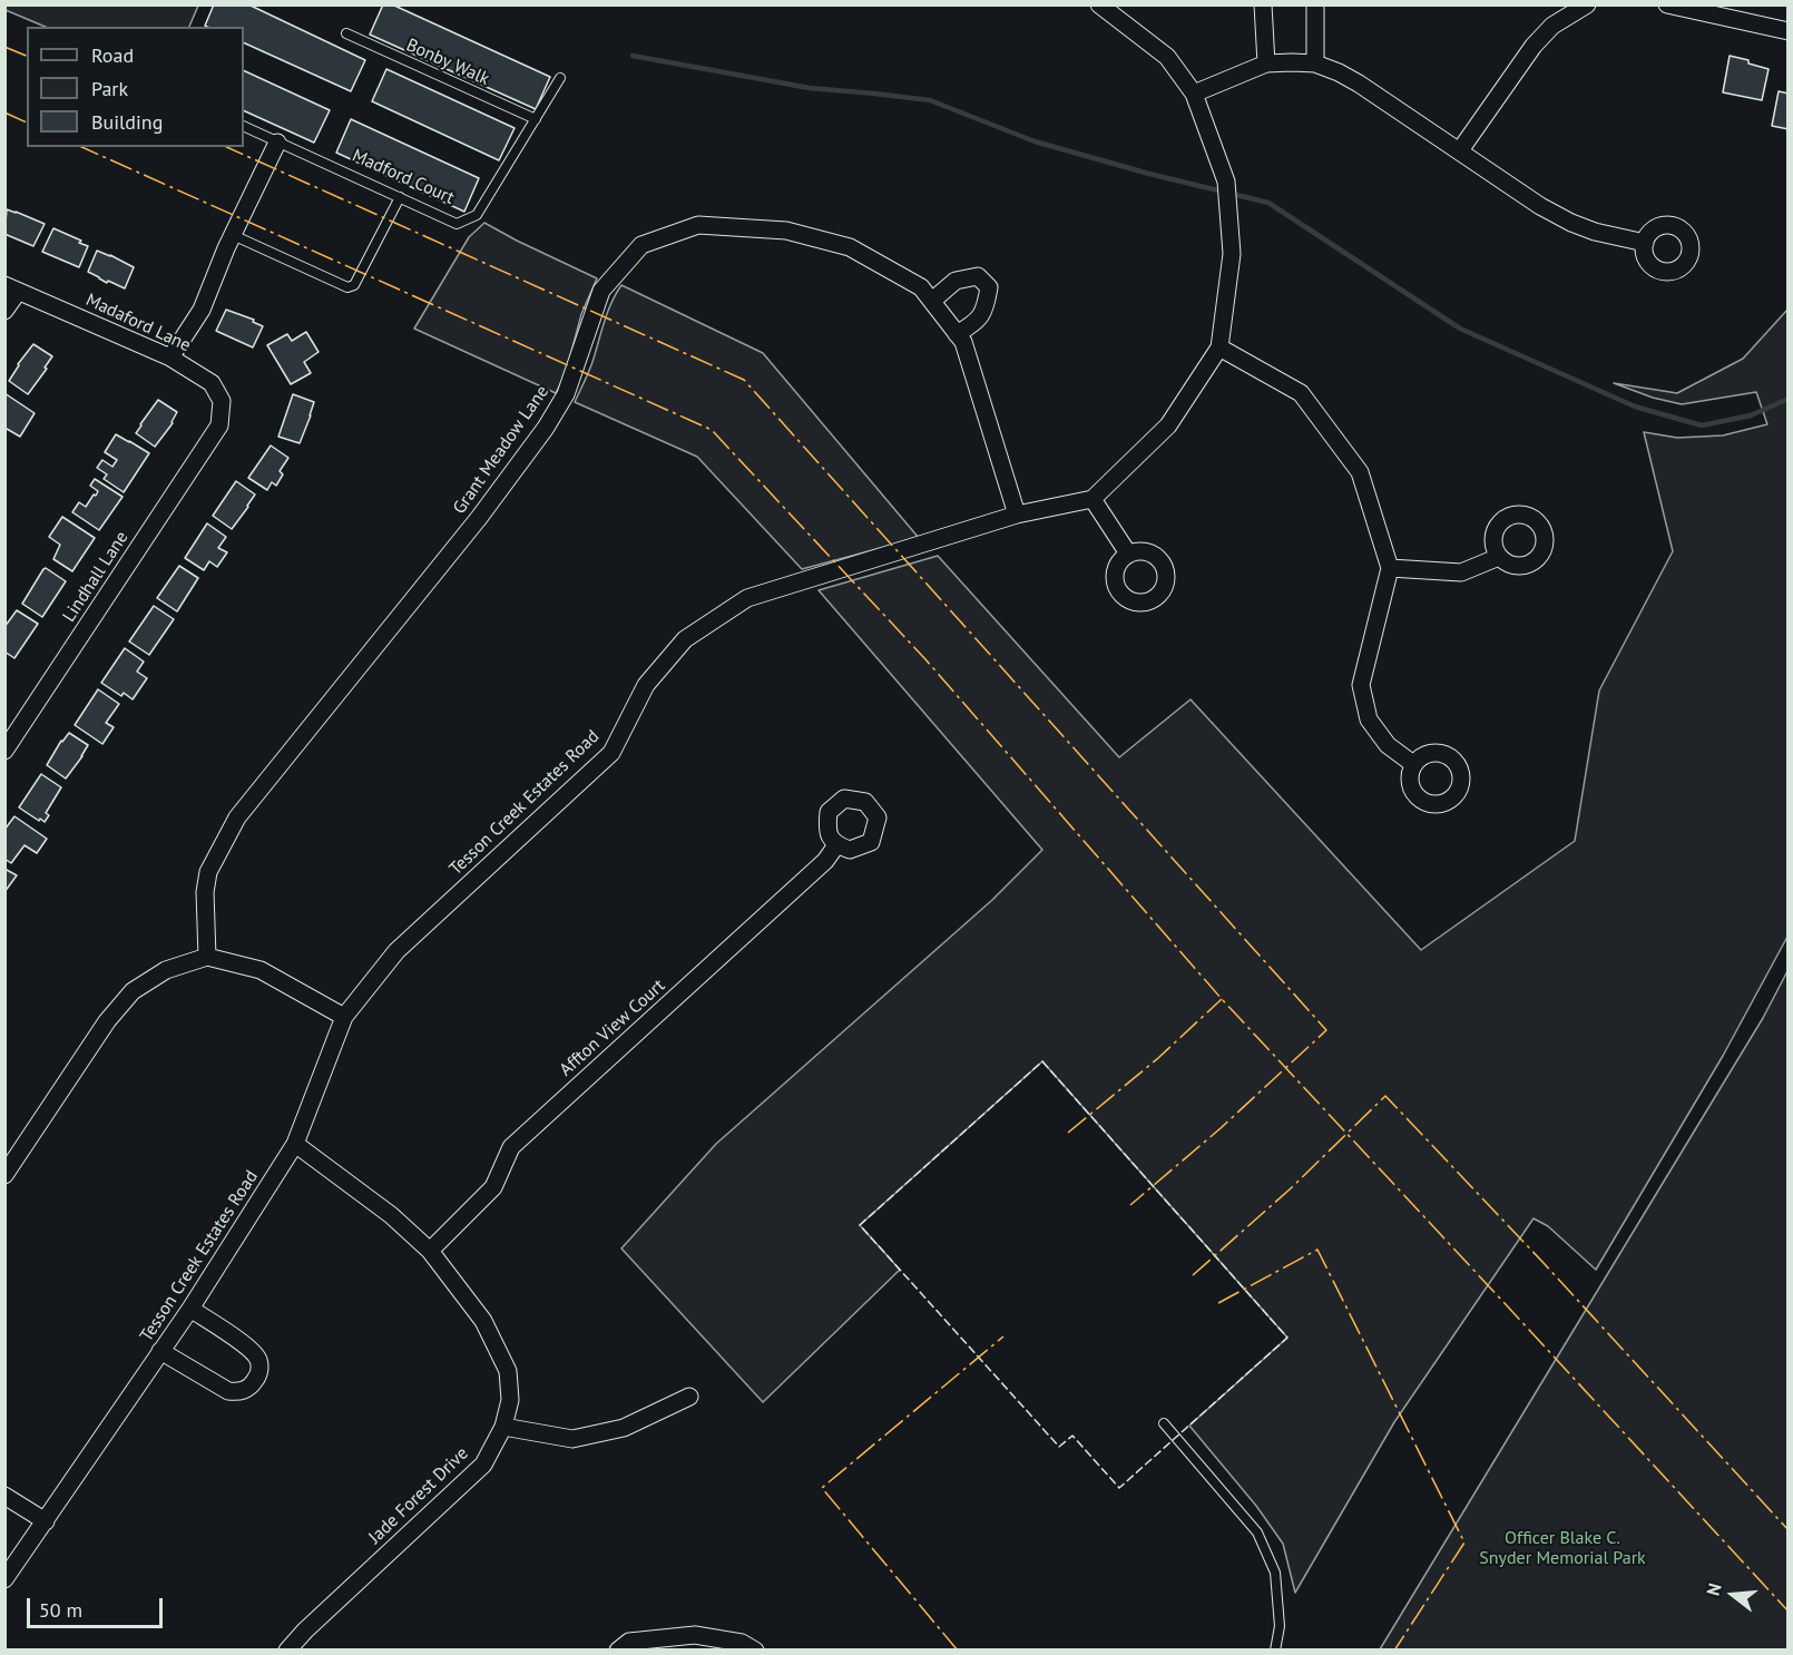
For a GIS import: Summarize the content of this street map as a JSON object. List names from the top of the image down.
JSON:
{
  "streets": {
    "street": [
      "Madaford Lane",
      "Grant Meadow Lane",
      "Lindhall Lane",
      "Tesson Creek Estates Road",
      "Affton View Court",
      "Jade Forest Drive"
    ],
    "lane": ["Bonby Walk", "Madford Court"]
  },
  "crossings": [
    ["Bonby Walk", "Madford Court"],
    ["Madaford Lane", "Lindhall Lane"],
    ["Grant Meadow Lane", "Tesson Creek Estates Road"],
    ["Tesson Creek Estates Road", "Jade Forest Drive"],
    ["Affton View Court", "Jade Forest Drive"]
  ],
  "parks": ["Officer Blake C. Snyder Memorial Park"],
  "legend": ["Road", "Park", "Building"],
  "scale_bar": "50 m",
  "north": "left"
}
